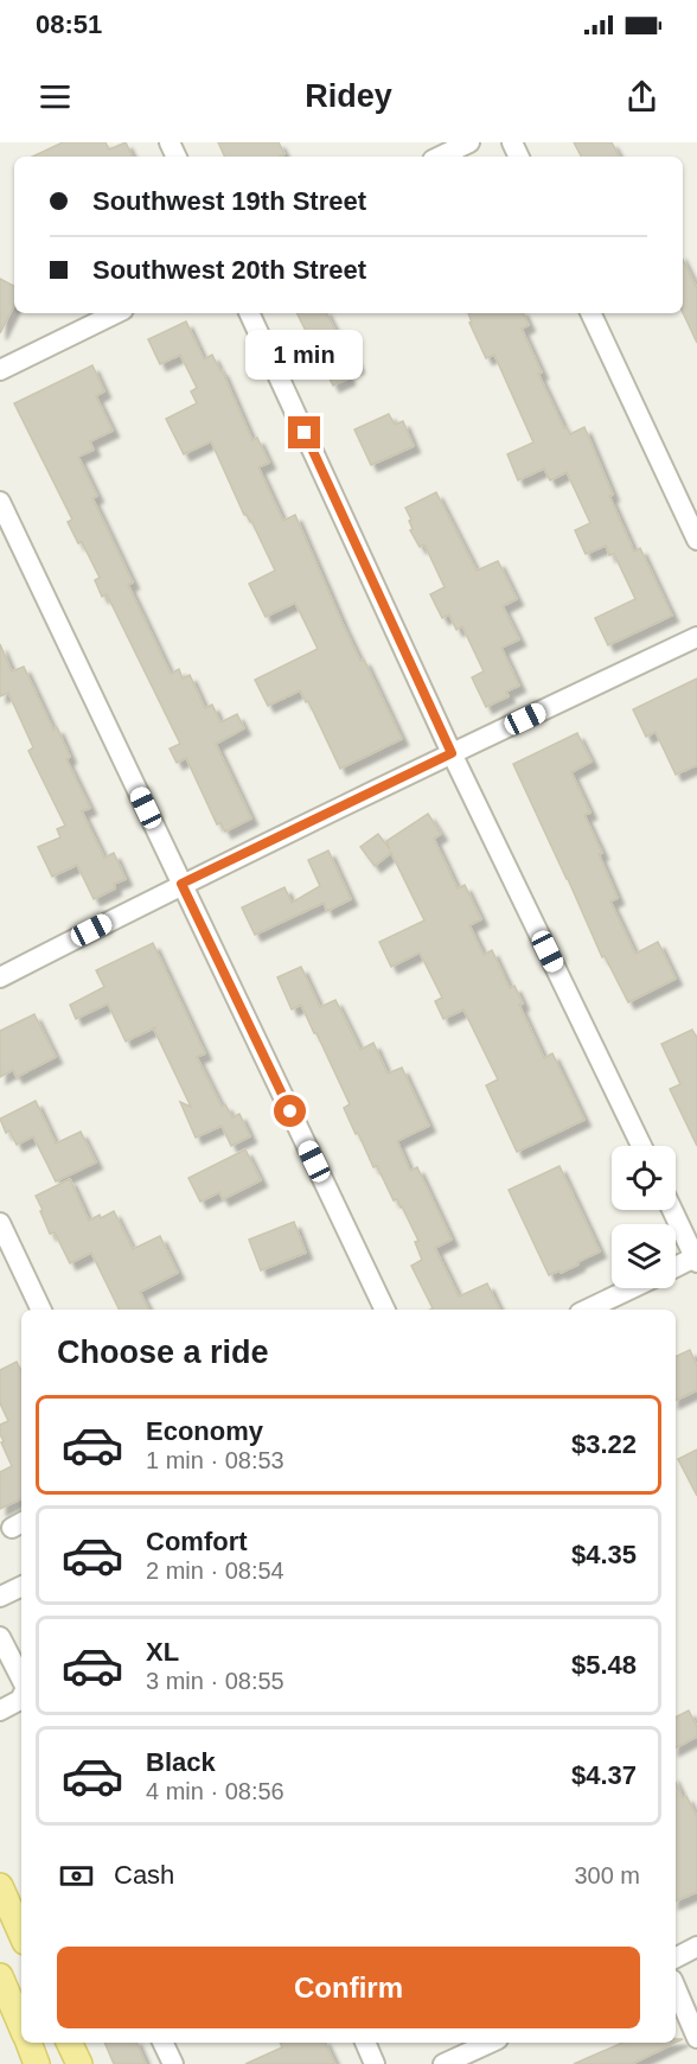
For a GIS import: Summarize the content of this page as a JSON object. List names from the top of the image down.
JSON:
{
  "page": {
    "status": "08:51",
    "header": "Ridey",
    "banner": ["Southwest 19th Street", "Southwest 20th Street"],
    "bubble": "1 min",
    "heading": "Choose a ride",
    "list": [
      {
        "name": "Economy",
        "note": "1 min · 08:53",
        "value": "$3.22"
      },
      {
        "name": "Comfort",
        "note": "2 min · 08:54",
        "value": "$4.35"
      },
      {
        "name": "XL",
        "note": "3 min · 08:55",
        "value": "$5.48"
      },
      {
        "name": "Black",
        "note": "4 min · 08:56",
        "value": "$4.37"
      }
    ],
    "pay": ["Cash", "300 m"],
    "buttons": "Confirm"
  }
}
